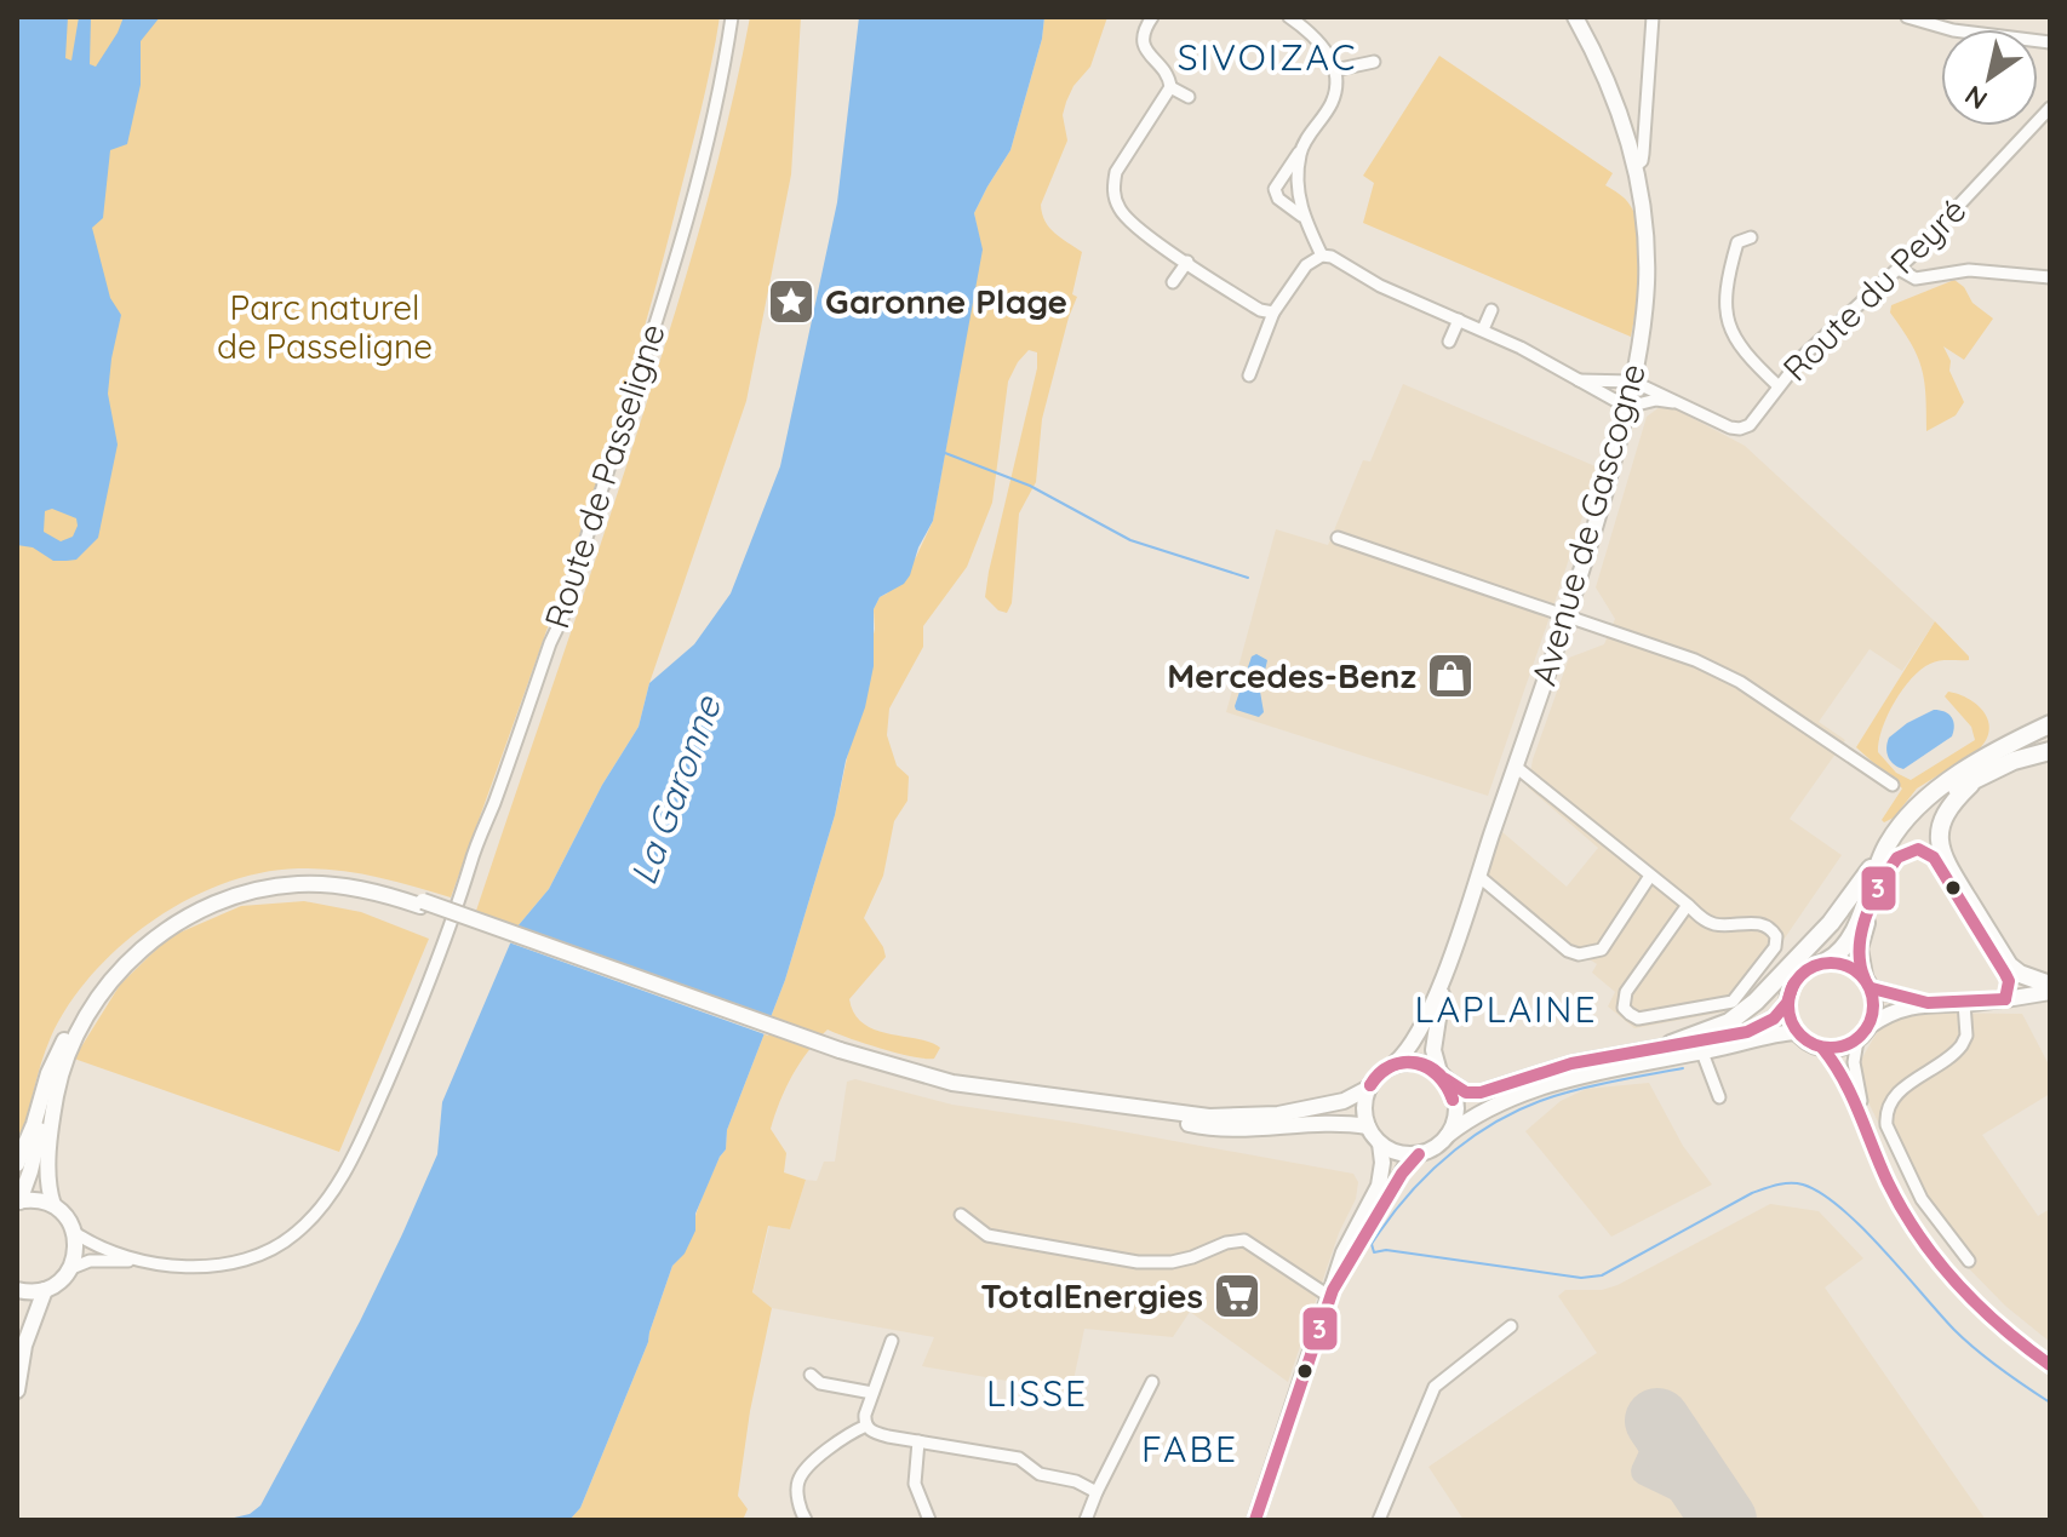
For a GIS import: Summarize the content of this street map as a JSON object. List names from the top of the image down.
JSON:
{
  "streets": {
    "main road": ["Avenue de Gascogne"],
    "street": ["Route du Peyré", "Route de Passeligne"]
  },
  "crossings": [
    ["Route du Peyré", "Avenue de Gascogne"]
  ],
  "districts": [
    "SIVOIZAC",
    "LAPLAINE",
    "LISSE",
    "FABE"
  ],
  "water": ["La Garonne"],
  "parks": ["Parc naturel de Passeligne"],
  "places": {
    "place": ["Garonne Plage"],
    "shop": ["Mercedes-Benz"],
    "supermarket": ["TotalEnergies"]
  },
  "lines": ["transit line 3"],
  "north": "bottom left"
}
